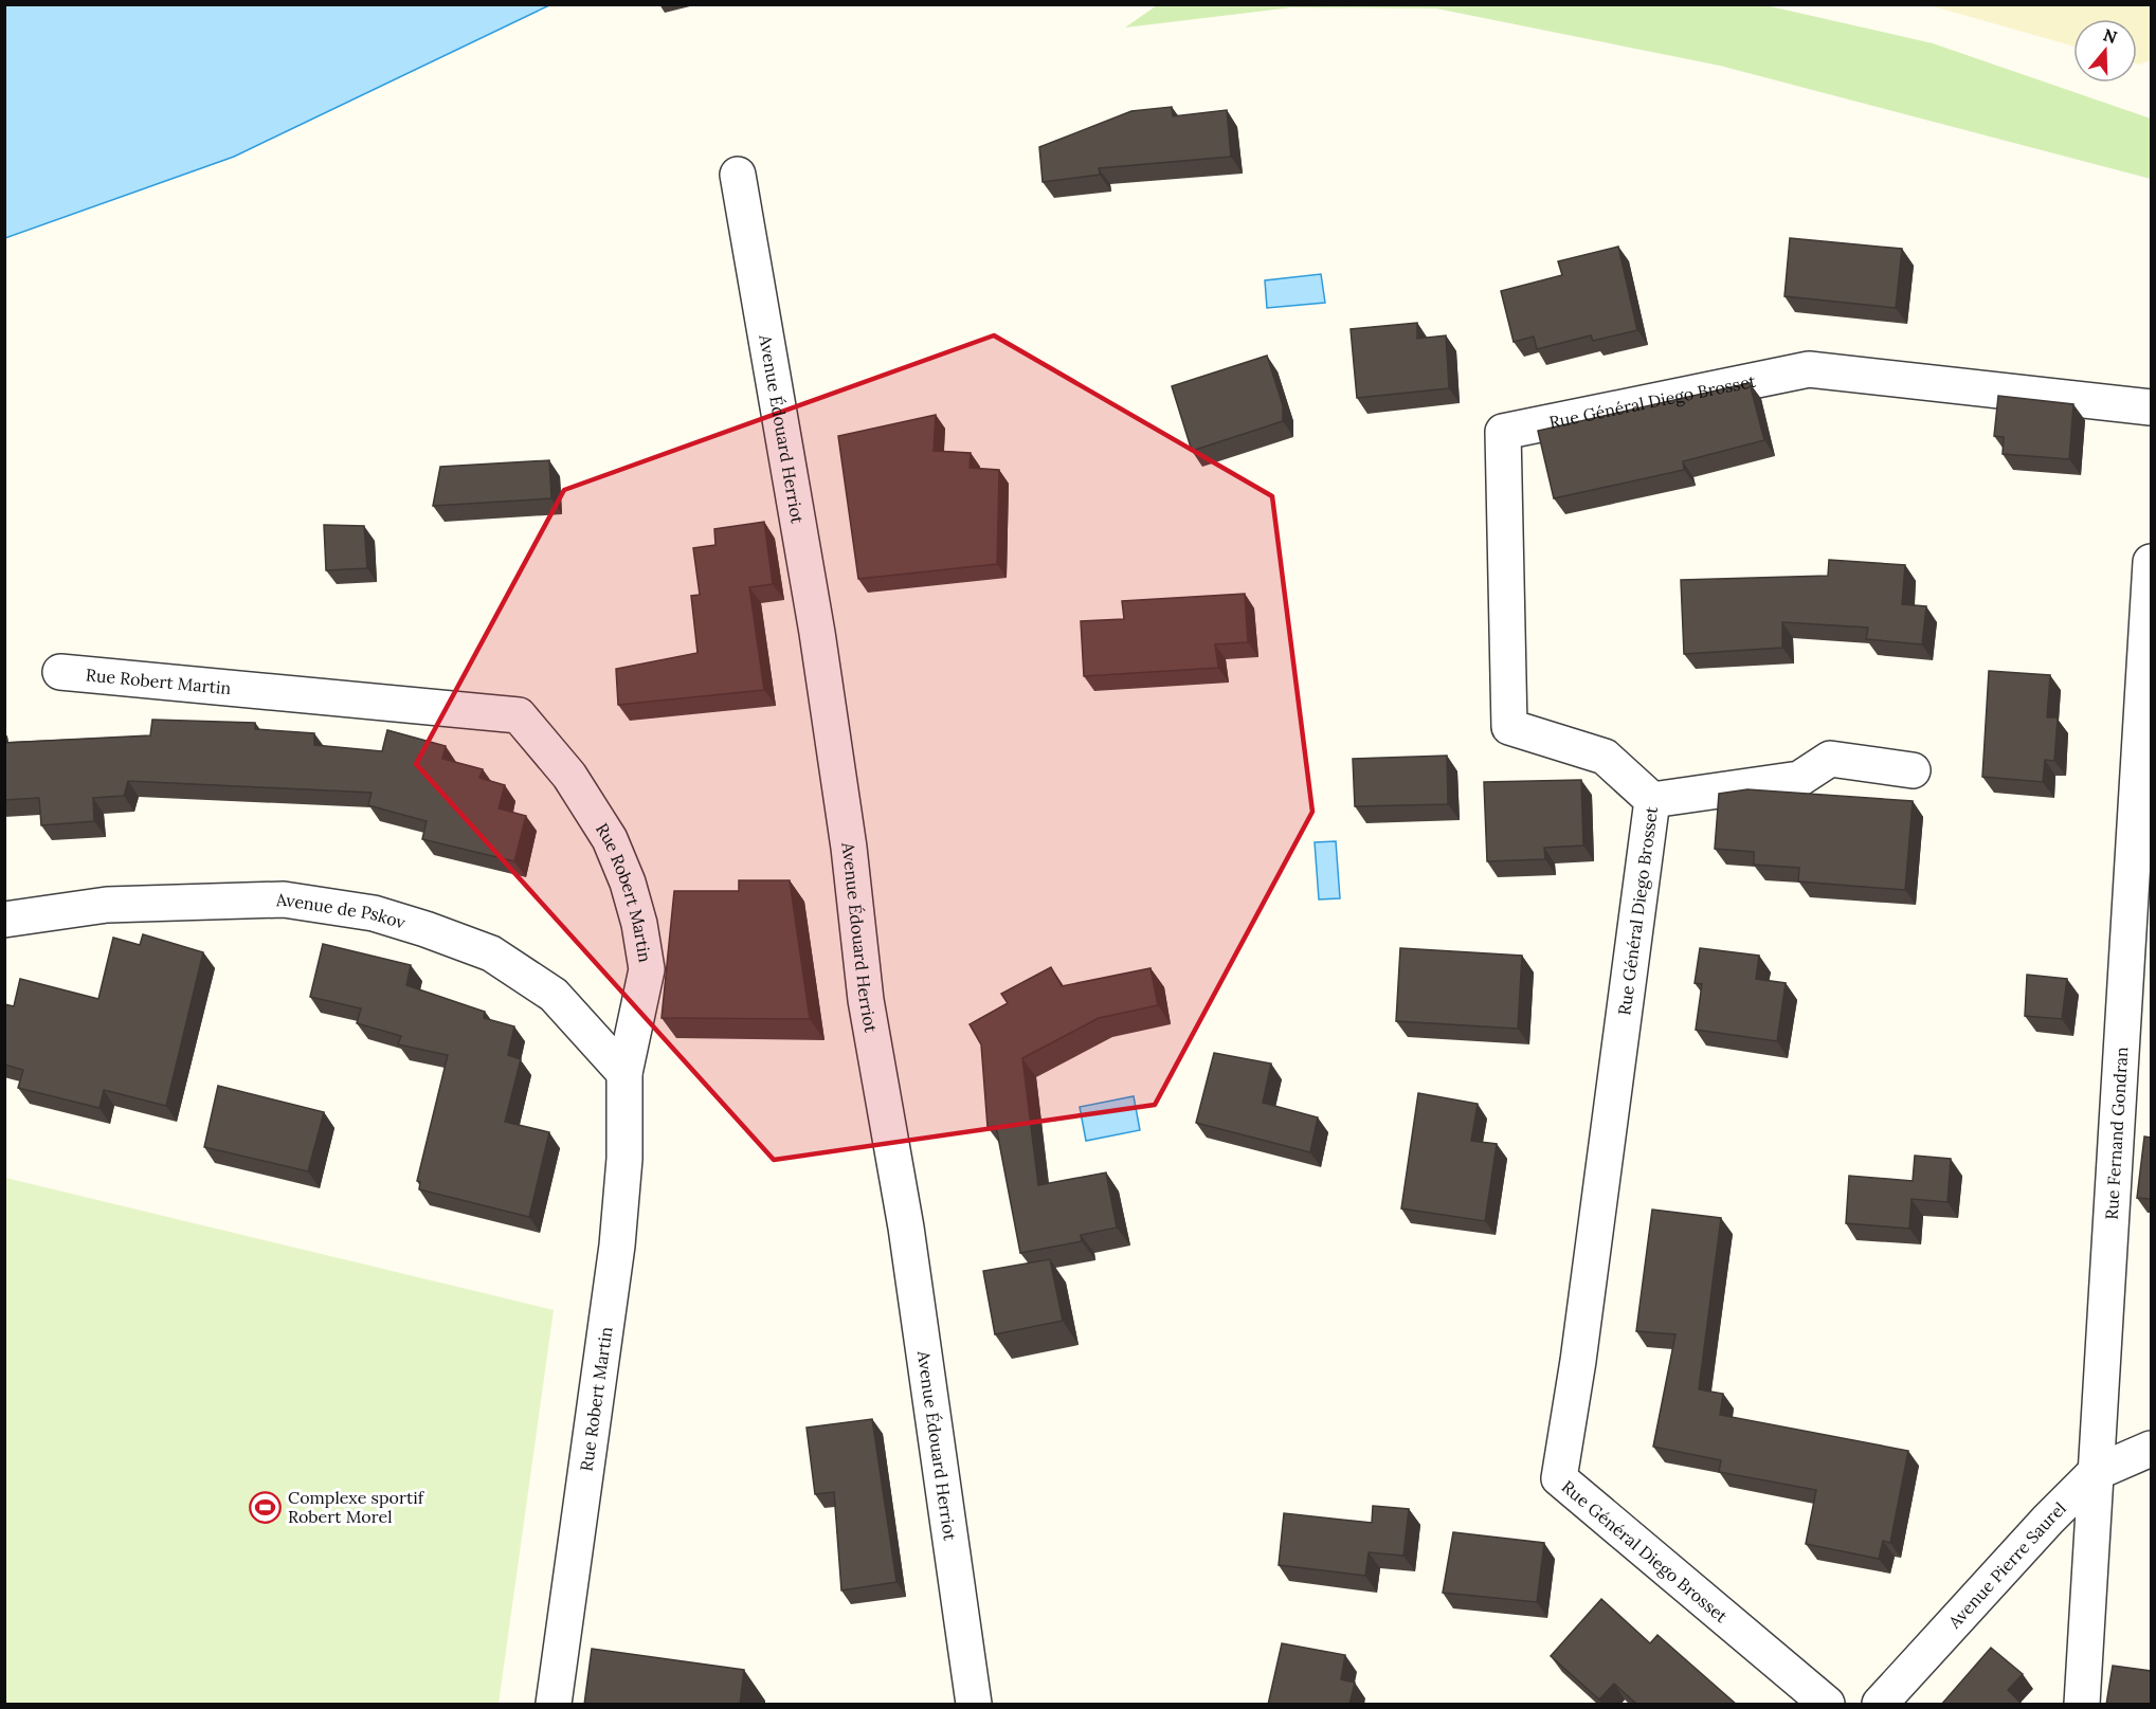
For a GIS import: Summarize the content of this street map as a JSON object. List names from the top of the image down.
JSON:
{
  "streets": {
    "street": [
      "Rue Général Diego Brosset",
      "Avenue Édouard Herriot",
      "Rue Robert Martin",
      "Avenue de Pskov",
      "Rue Fernand Gondran",
      "Avenue Pierre Saurel"
    ]
  },
  "crossings": [
    ["Rue Robert Martin", "Avenue de Pskov"],
    ["Rue Fernand Gondran", "Avenue Pierre Saurel"]
  ],
  "places": {
    "sports": ["Complexe sportif Robert Morel"]
  },
  "north": "top"
}
